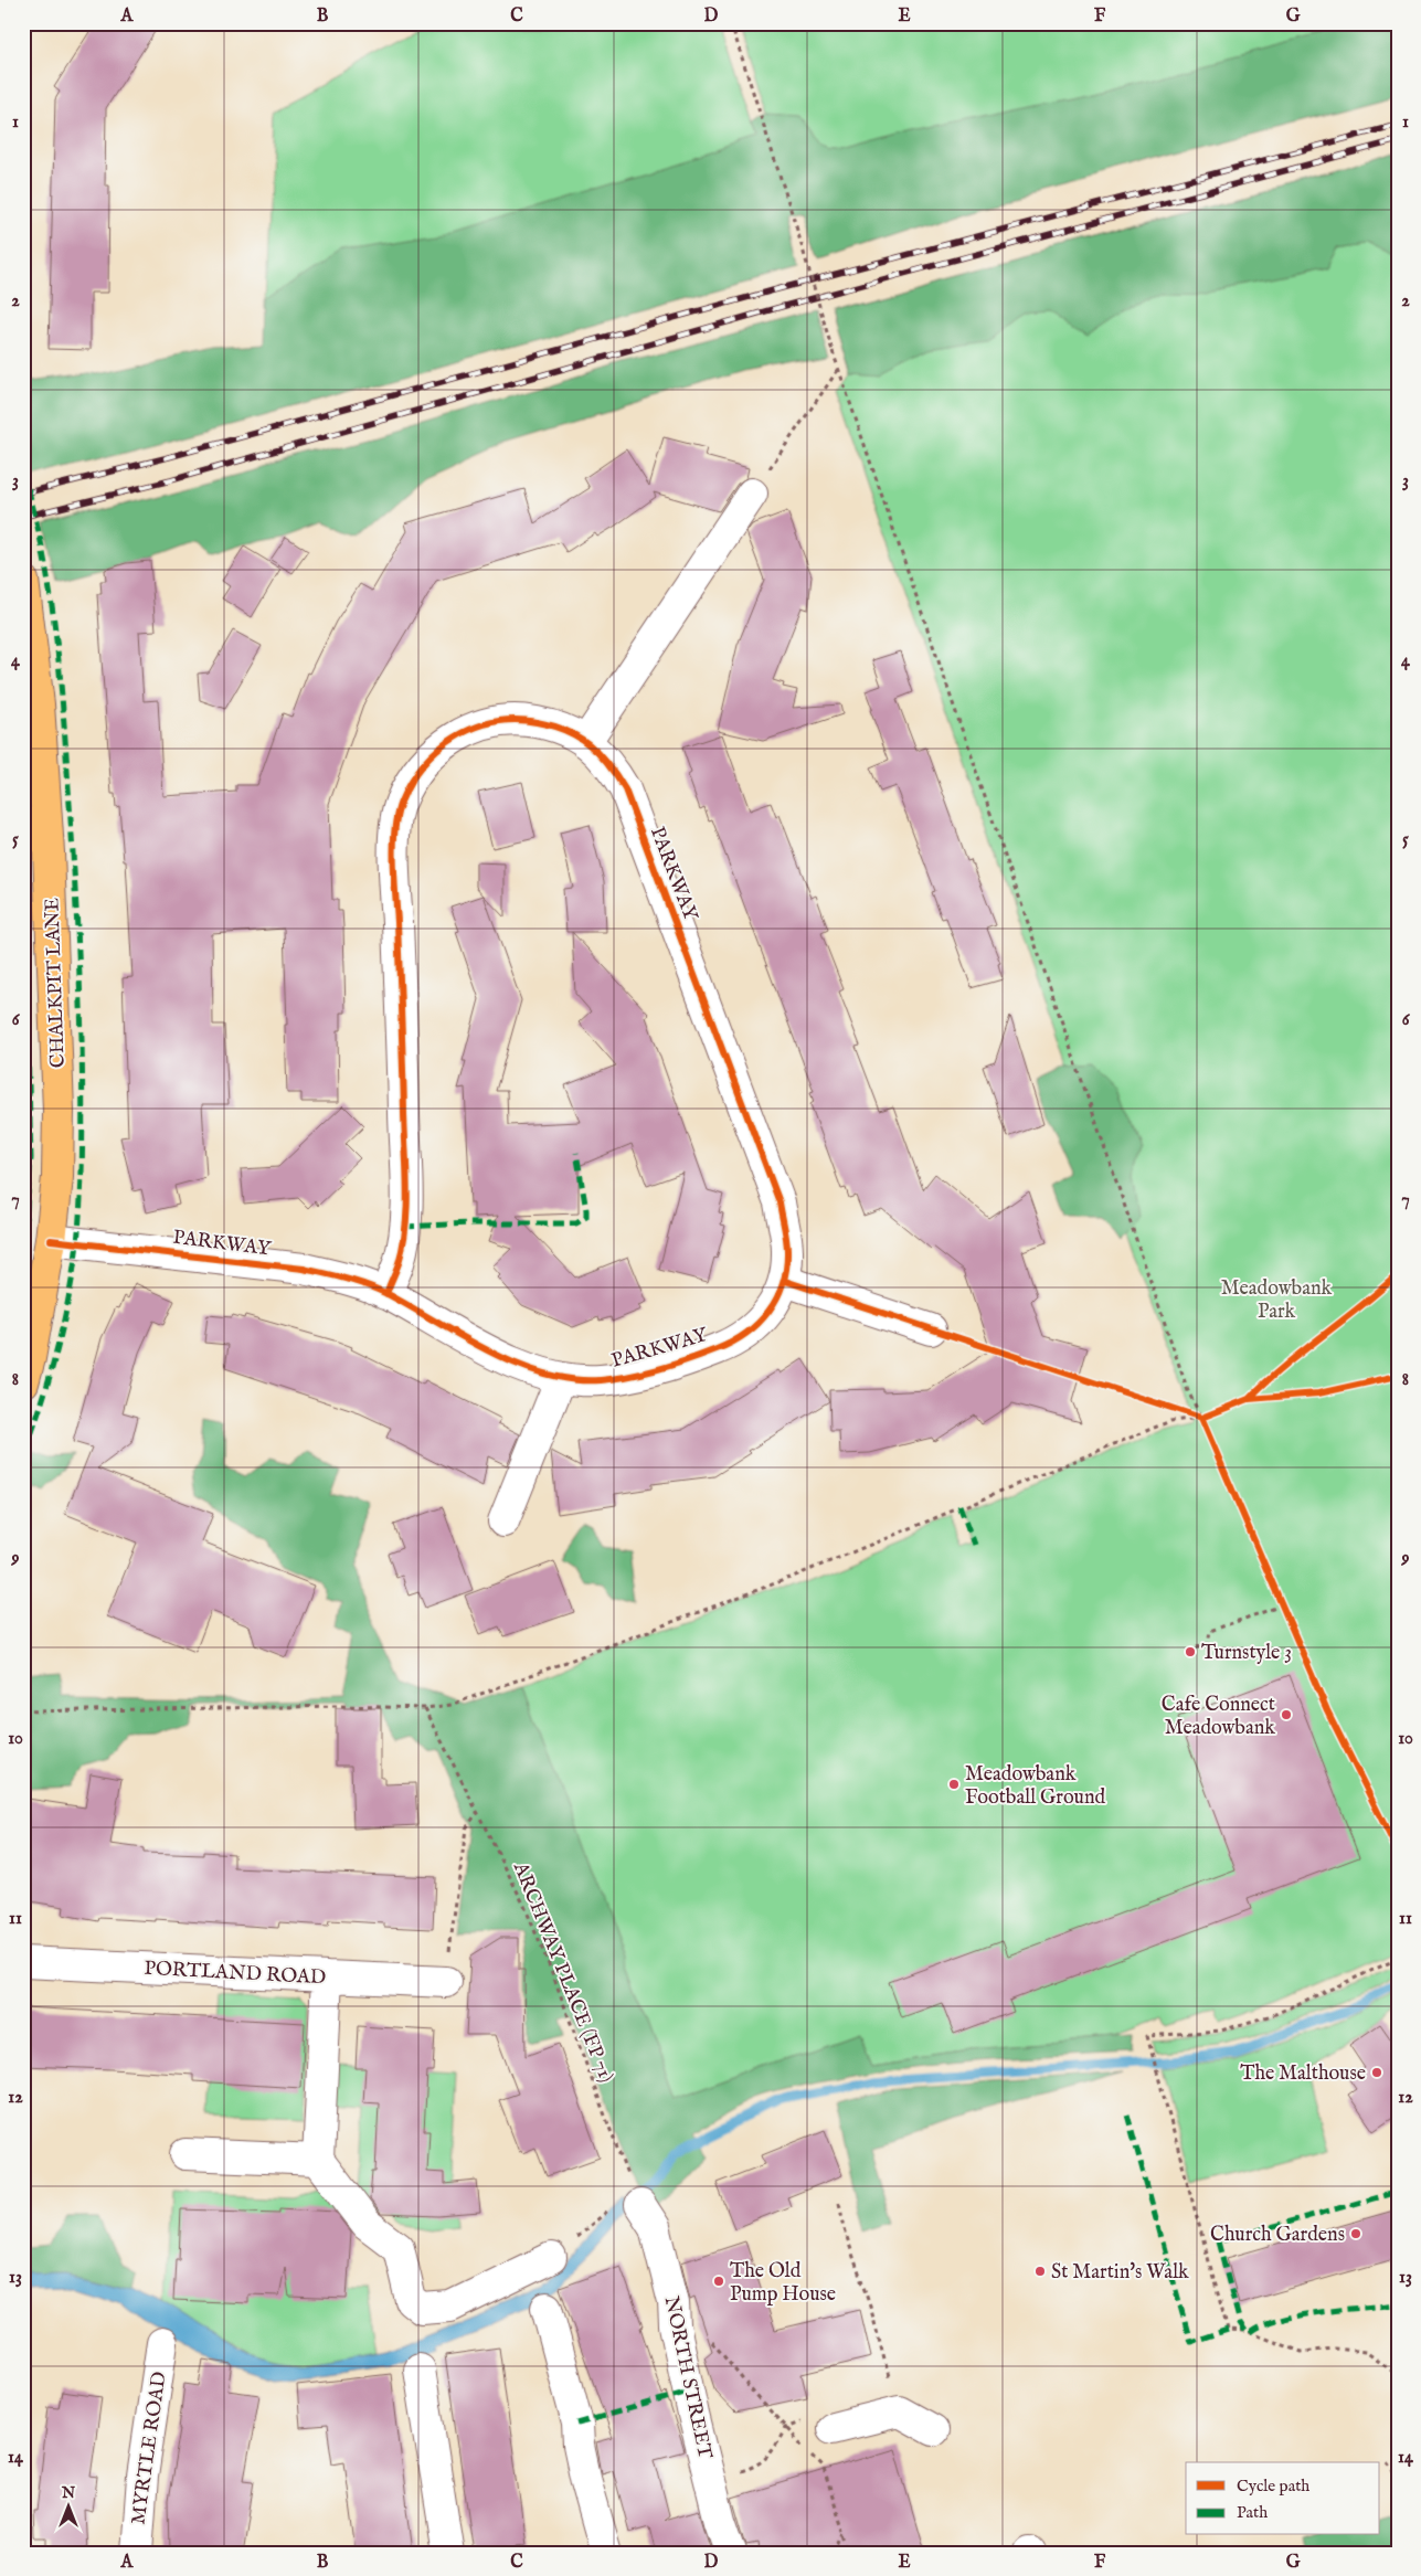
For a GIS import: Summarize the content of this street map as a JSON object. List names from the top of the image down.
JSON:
{
  "streets": {
    "main road": ["CHALKPIT LANE"],
    "street": [
      "PARKWAY",
      "PORTLAND ROAD",
      "NORTH STREET",
      "MYRTLE ROAD"
    ],
    "path": ["ARCHWAY PLACE (FP 71)"]
  },
  "crossings": [
    ["PARKWAY", "CHALKPIT LANE"],
    ["ARCHWAY PLACE (FP 71)", "NORTH STREET"]
  ],
  "parks": ["Meadowbank Park"],
  "places": [
    "Turnstyle 3",
    "Cafe Connect Meadowbank",
    "Meadowbank Football Ground",
    "The Malthouse",
    "Church Gardens",
    "St Martin's Walk",
    "The Old Pump House"
  ],
  "legend": ["Cycle path", "Path"],
  "north": "top",
  "grid": {
    "columns": [
      "A",
      "B",
      "C",
      "D",
      "E",
      "F",
      "G"
    ],
    "rows": [
      "1",
      "2",
      "3",
      "4",
      "5",
      "6",
      "7",
      "8",
      "9",
      "10",
      "11",
      "12",
      "13",
      "14"
    ]
  }
}
